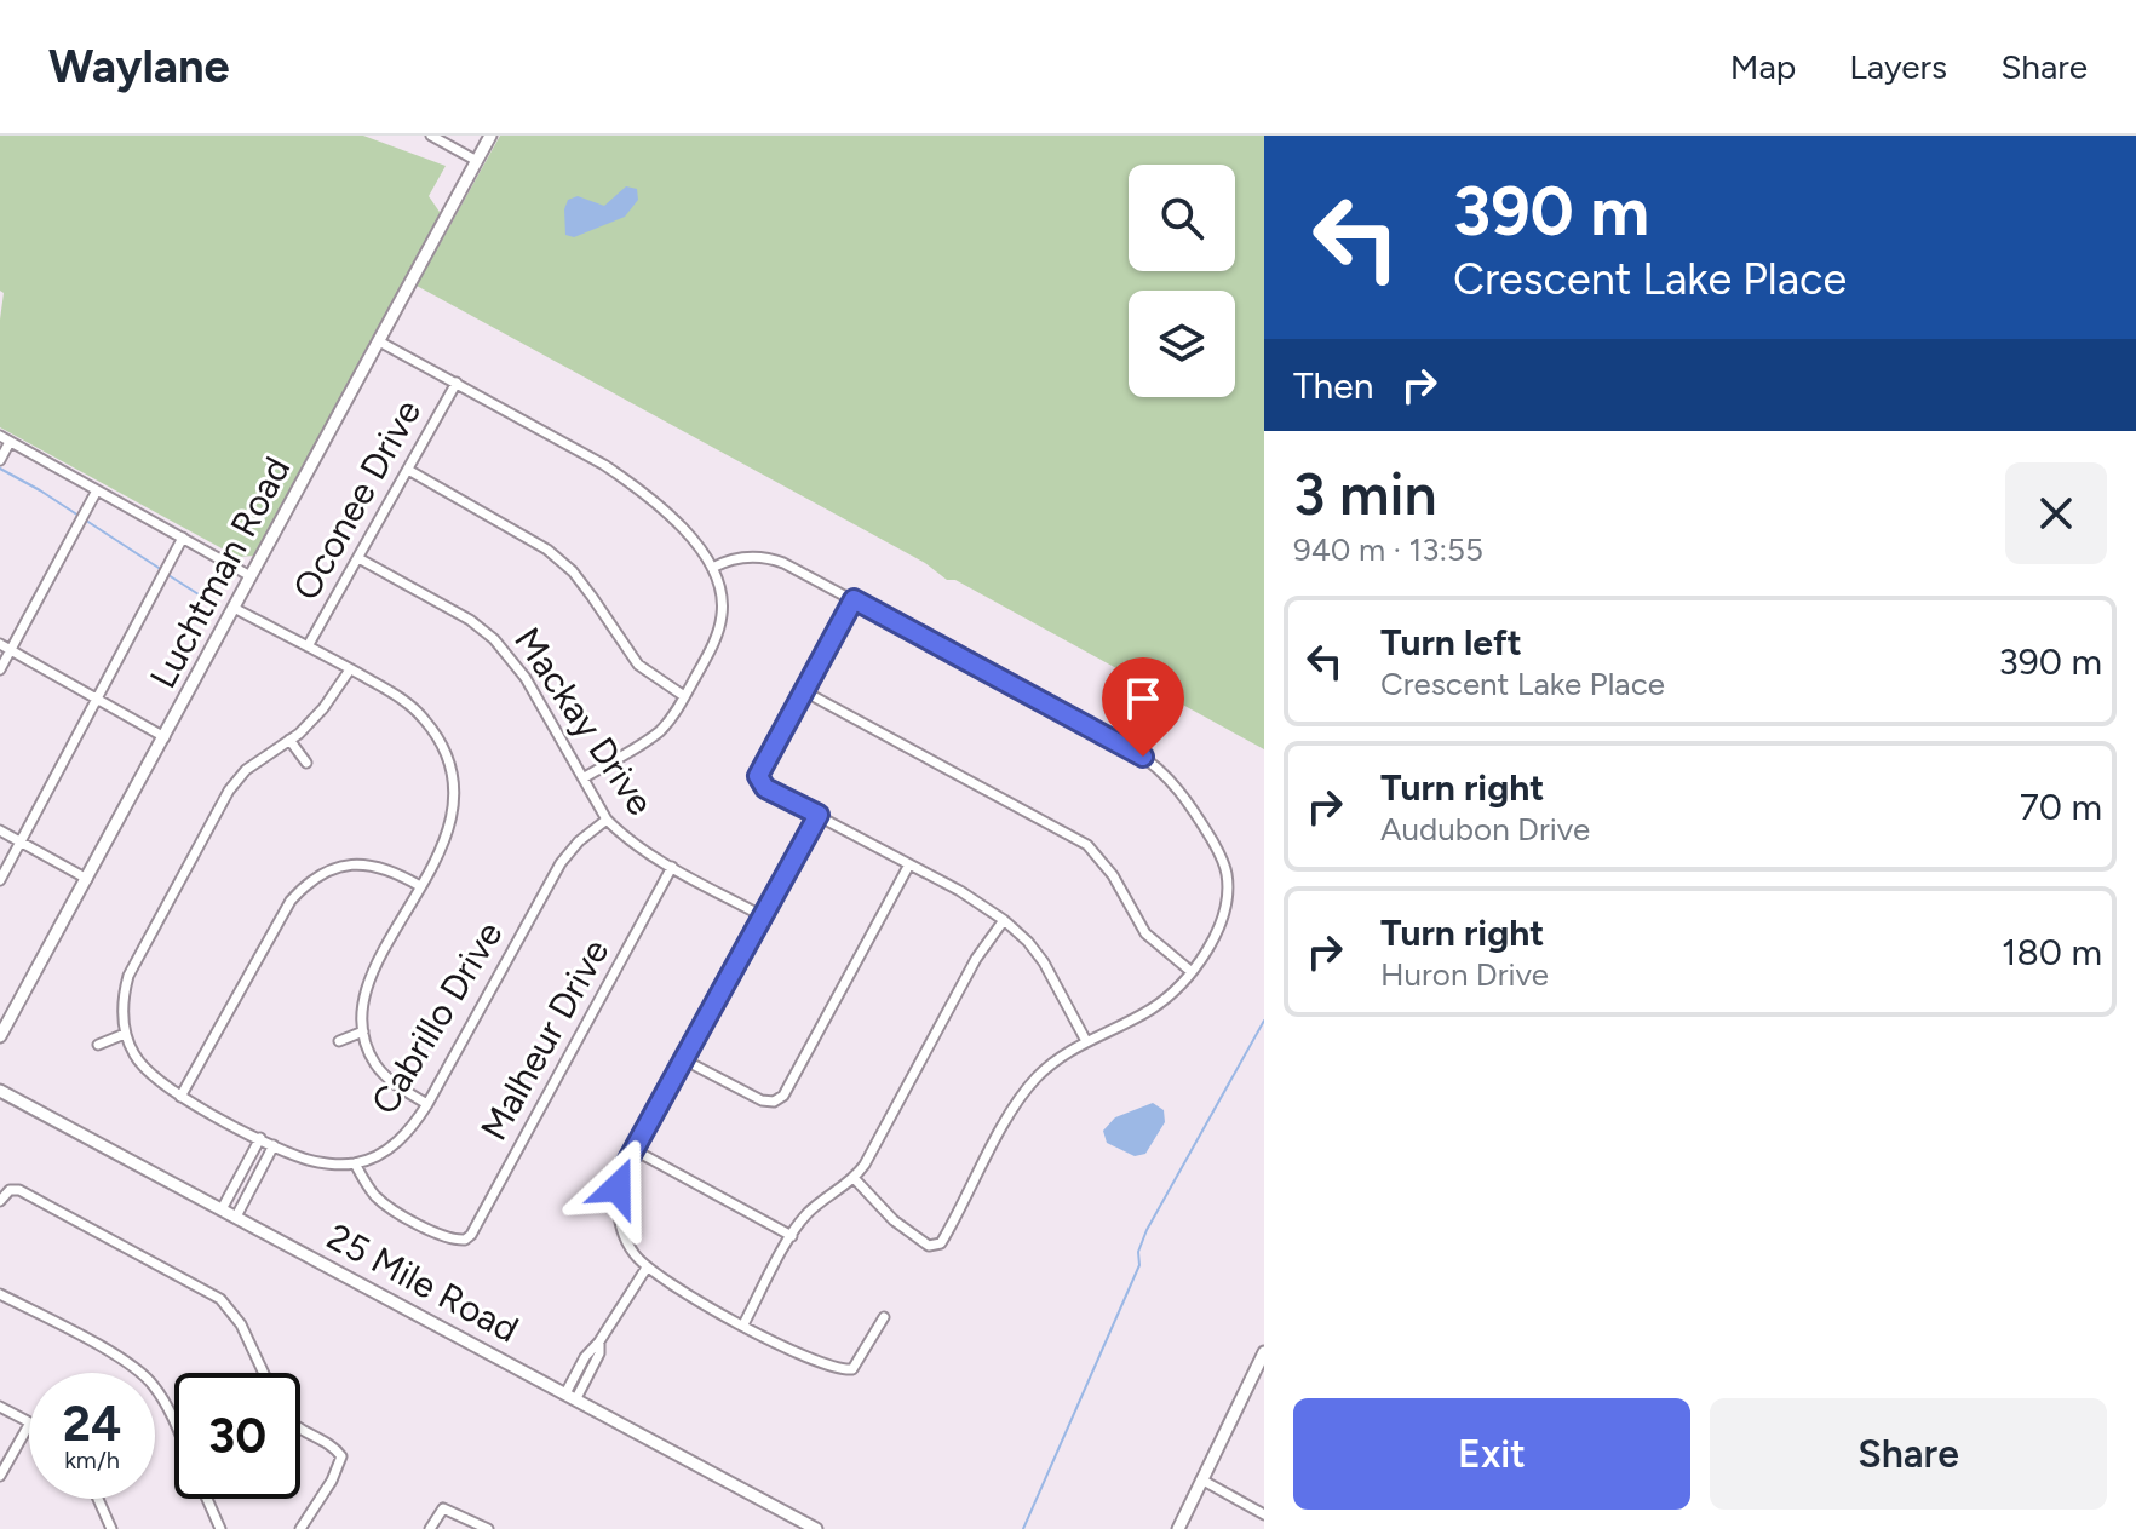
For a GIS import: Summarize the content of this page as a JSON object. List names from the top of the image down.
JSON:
{
  "streets": {
    "street": [
      "Oconee Drive",
      "Luchtman Road",
      "Mackay Drive",
      "Cabrillo Drive",
      "Malheur Drive",
      "25 Mile Road"
    ]
  },
  "crossings": [
    ["Oconee Drive", "Mackay Drive"],
    ["Mackay Drive", "Cabrillo Drive"],
    ["Mackay Drive", "Malheur Drive"],
    ["Cabrillo Drive", "Malheur Drive"]
  ],
  "page": {
    "header": "Waylane",
    "nav": ["Map", "Layers", "Share"],
    "turn": ["390 m", "Crescent Lake Place"],
    "then": "Then",
    "heading": ["3 min", "940 m · 13:55"],
    "list": [
      {
        "name": "Turn left",
        "note": "Crescent Lake Place",
        "value": "390 m"
      },
      {
        "name": "Turn right",
        "note": "Audubon Drive",
        "value": "70 m"
      },
      {
        "name": "Turn right",
        "note": "Huron Drive",
        "value": "180 m"
      }
    ],
    "speed": "24 km/h",
    "limit": "30",
    "buttons": ["Exit", "Share"]
  }
}
